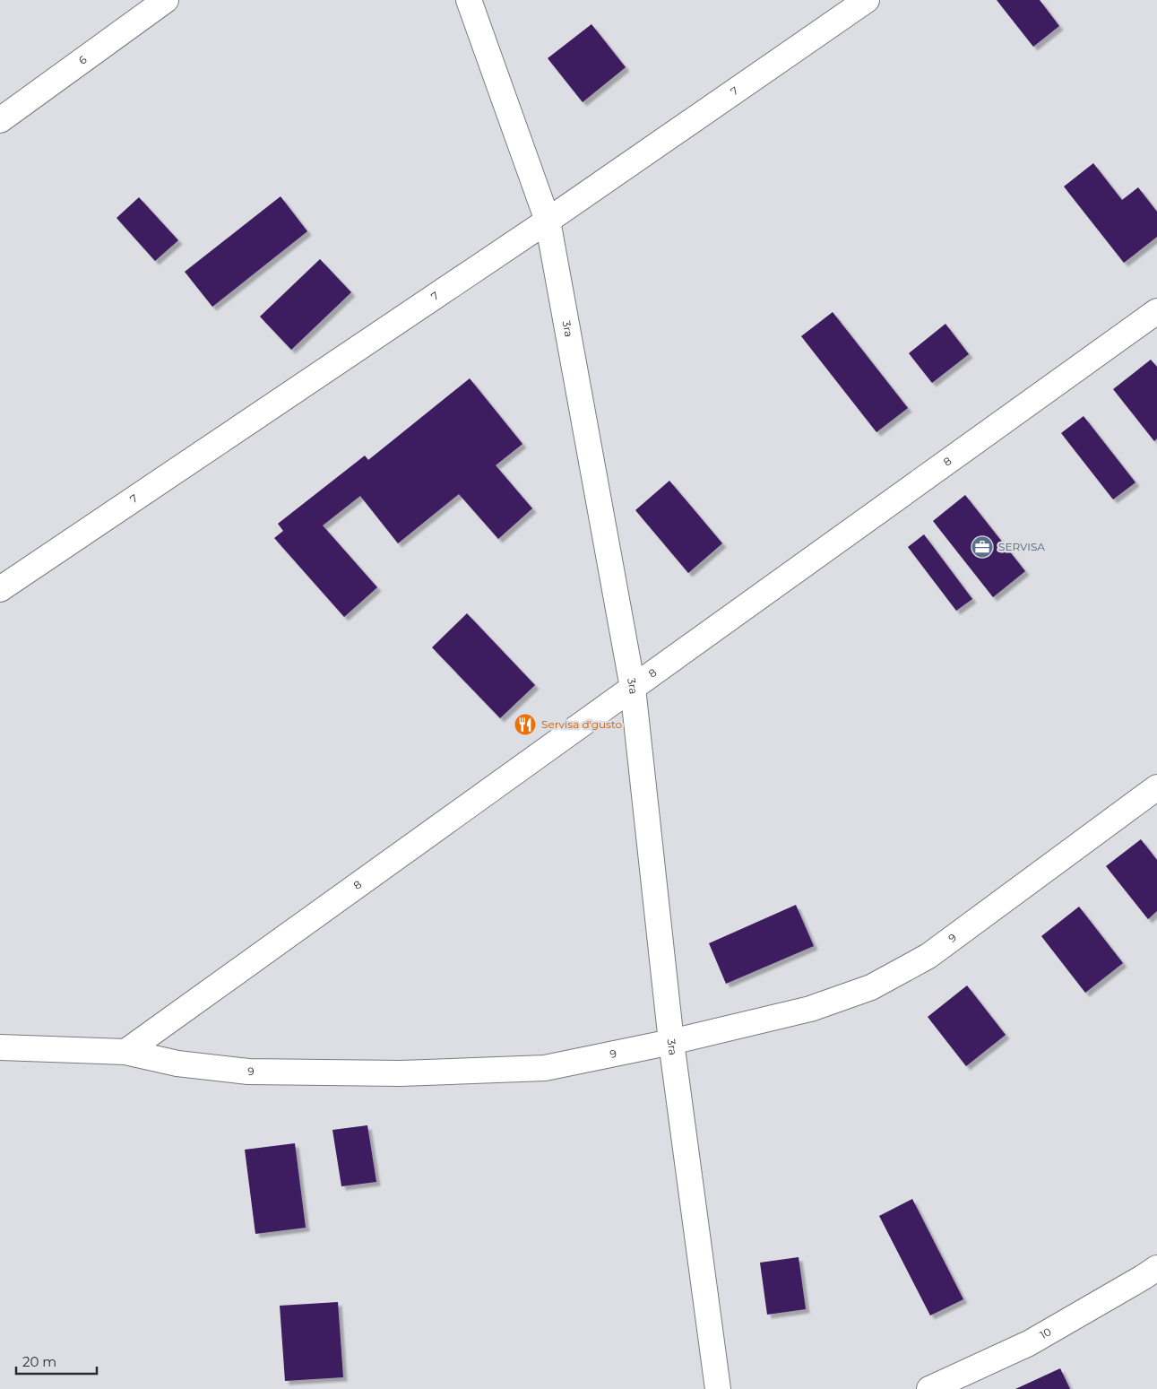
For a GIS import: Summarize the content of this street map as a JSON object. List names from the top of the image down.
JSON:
{
  "streets": {
    "street": [
      "6",
      "7",
      "3ra",
      "8",
      "9",
      "10"
    ]
  },
  "crossings": [
    ["7", "3ra"],
    ["3ra", "8"],
    ["3ra", "9"],
    ["8", "9"]
  ],
  "places": {
    "office": ["SERVISA"],
    "restaurant": ["Servisa d'gusto"]
  },
  "scale_bar": "20 m"
}
